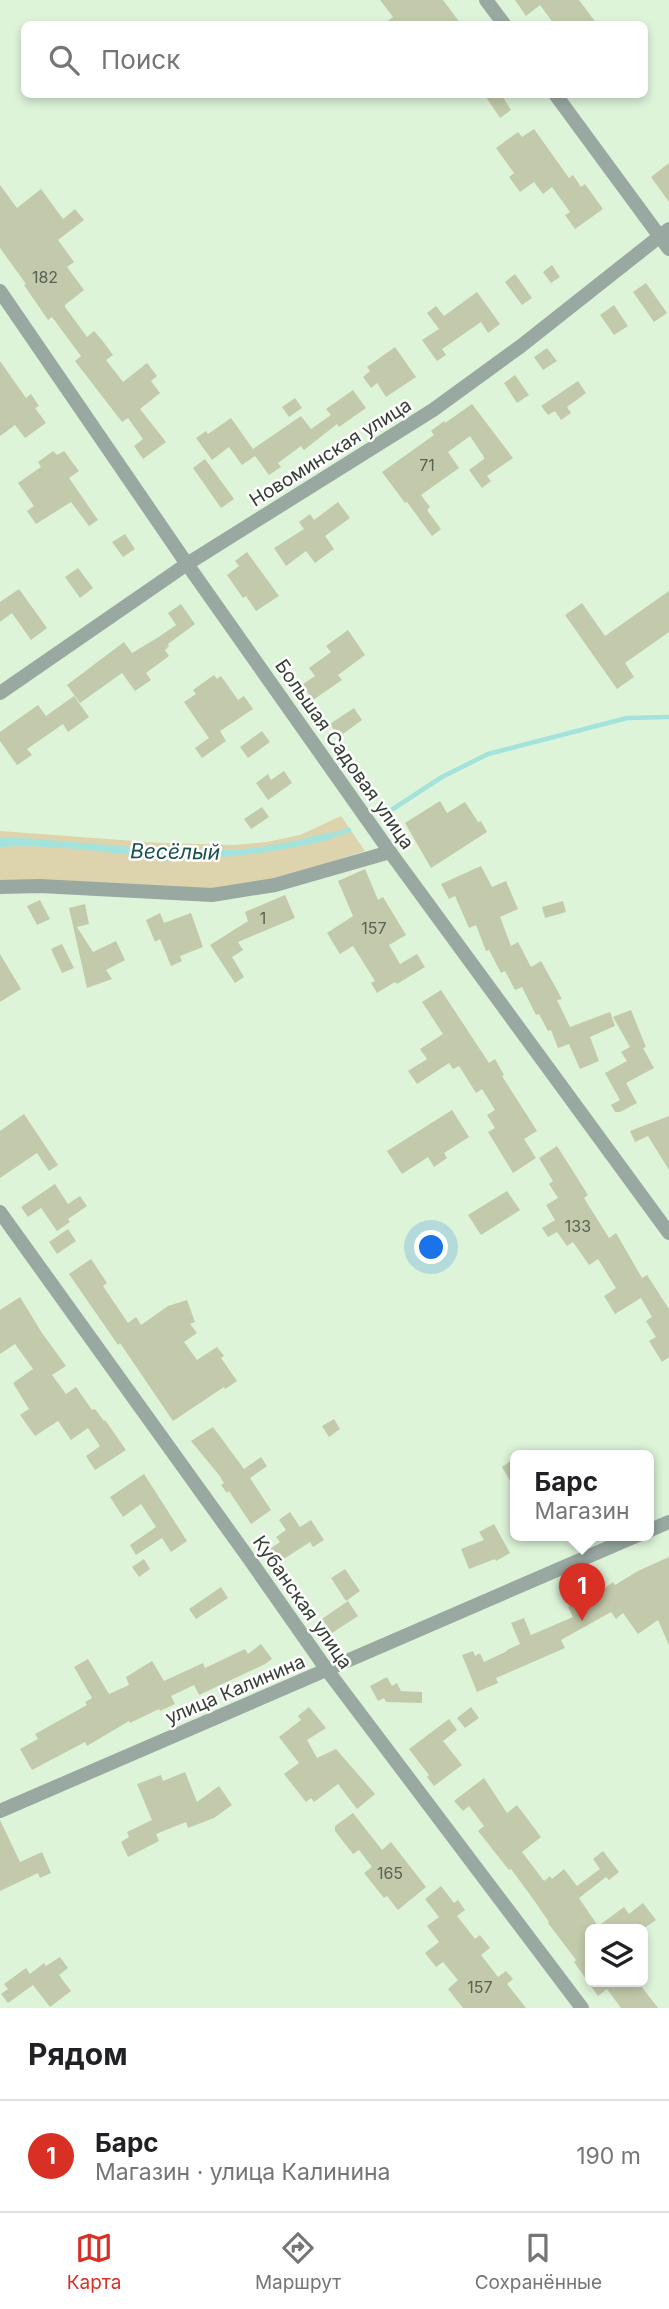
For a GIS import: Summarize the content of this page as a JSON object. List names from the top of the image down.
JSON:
{
  "streets": {
    "street": [
      "Новоминская улица",
      "Большая Садовая улица",
      "Кубанская улица",
      "улица Калинина"
    ]
  },
  "crossings": [
    ["Новоминская улица", "Большая Садовая улица"],
    ["Кубанская улица", "улица Калинина"]
  ],
  "water": ["Весёлый"],
  "house_numbers": [
    "182",
    "71",
    "1",
    "157",
    "133",
    "165",
    "157"
  ],
  "page": {
    "search": "Поиск",
    "popup": ["Барс", "Магазин"],
    "pins": "1",
    "heading": "Рядом",
    "list": [
      {
        "mark": "1",
        "name": "Барс",
        "note": "Магазин · улица Калинина",
        "value": "190 m"
      }
    ],
    "nav": ["Карта", "Маршрут", "Сохранённые"]
  }
}
